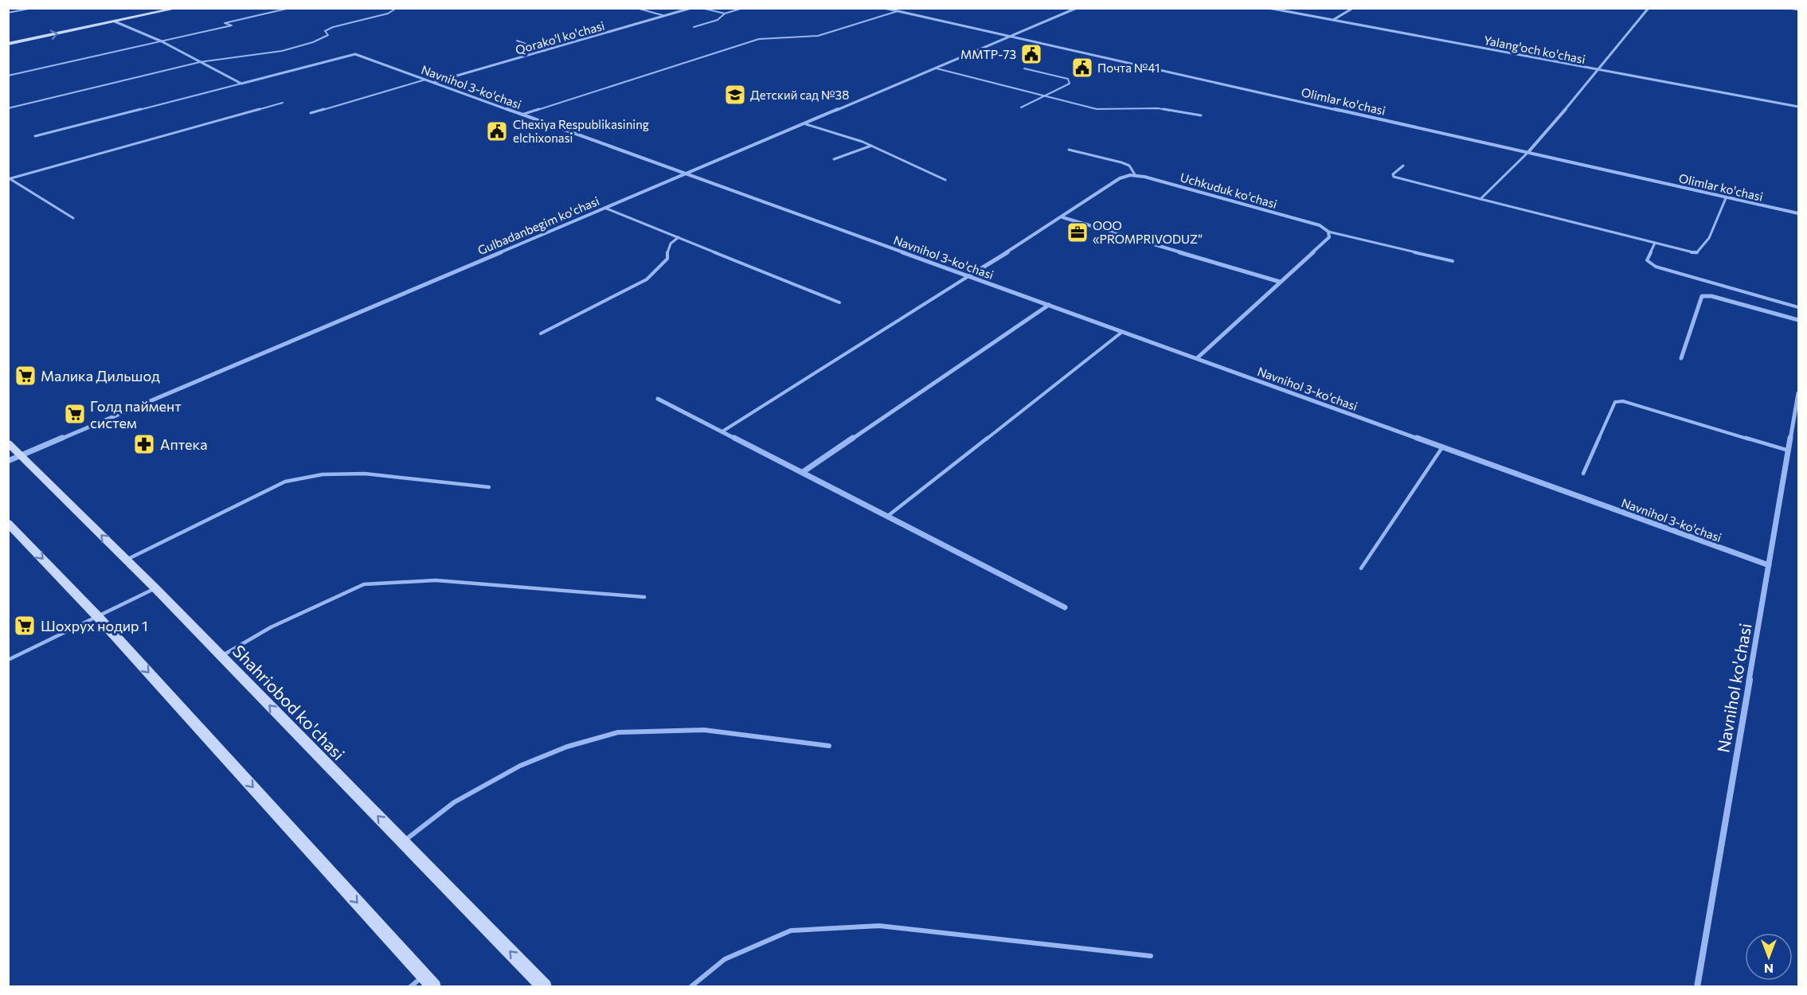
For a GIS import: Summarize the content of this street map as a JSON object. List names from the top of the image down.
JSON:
{
  "streets": {
    "main road": ["Shahriobod ko'chasi"],
    "street": [
      "Qorako'l ko'chasi",
      "Yalang'och ko'chasi",
      "Navnihol 3-ko'chasi",
      "Olimlar ko'chasi",
      "Uchkuduk ko'chasi",
      "Gulbadanbegim ko'chasi",
      "Navnihol ko'chasi"
    ]
  },
  "crossings": [
    ["Qorako'l ko'chasi", "Navnihol 3-ko'chasi"],
    ["Navnihol 3-ko'chasi", "Uchkuduk ko'chasi"],
    ["Navnihol 3-ko'chasi", "Gulbadanbegim ko'chasi"],
    ["Navnihol 3-ko'chasi", "Navnihol ko'chasi"],
    ["Olimlar ko'chasi", "Gulbadanbegim ko'chasi"],
    ["Gulbadanbegim ko'chasi", "Shahriobod ko'chasi"]
  ],
  "places": {
    "public building": ["MMTP-73", "Почта №41", "Chexiya Respublikasining elchixonasi"],
    "school or university": ["Детский сад №38"],
    "office": ["ООО «PROMPRIVODUZ”"],
    "supermarket": ["Малика Дильшод", "Голд паймент систем", "Шохрух нодир 1"],
    "pharmacy": ["Аптека"]
  },
  "north": "bottom"
}
